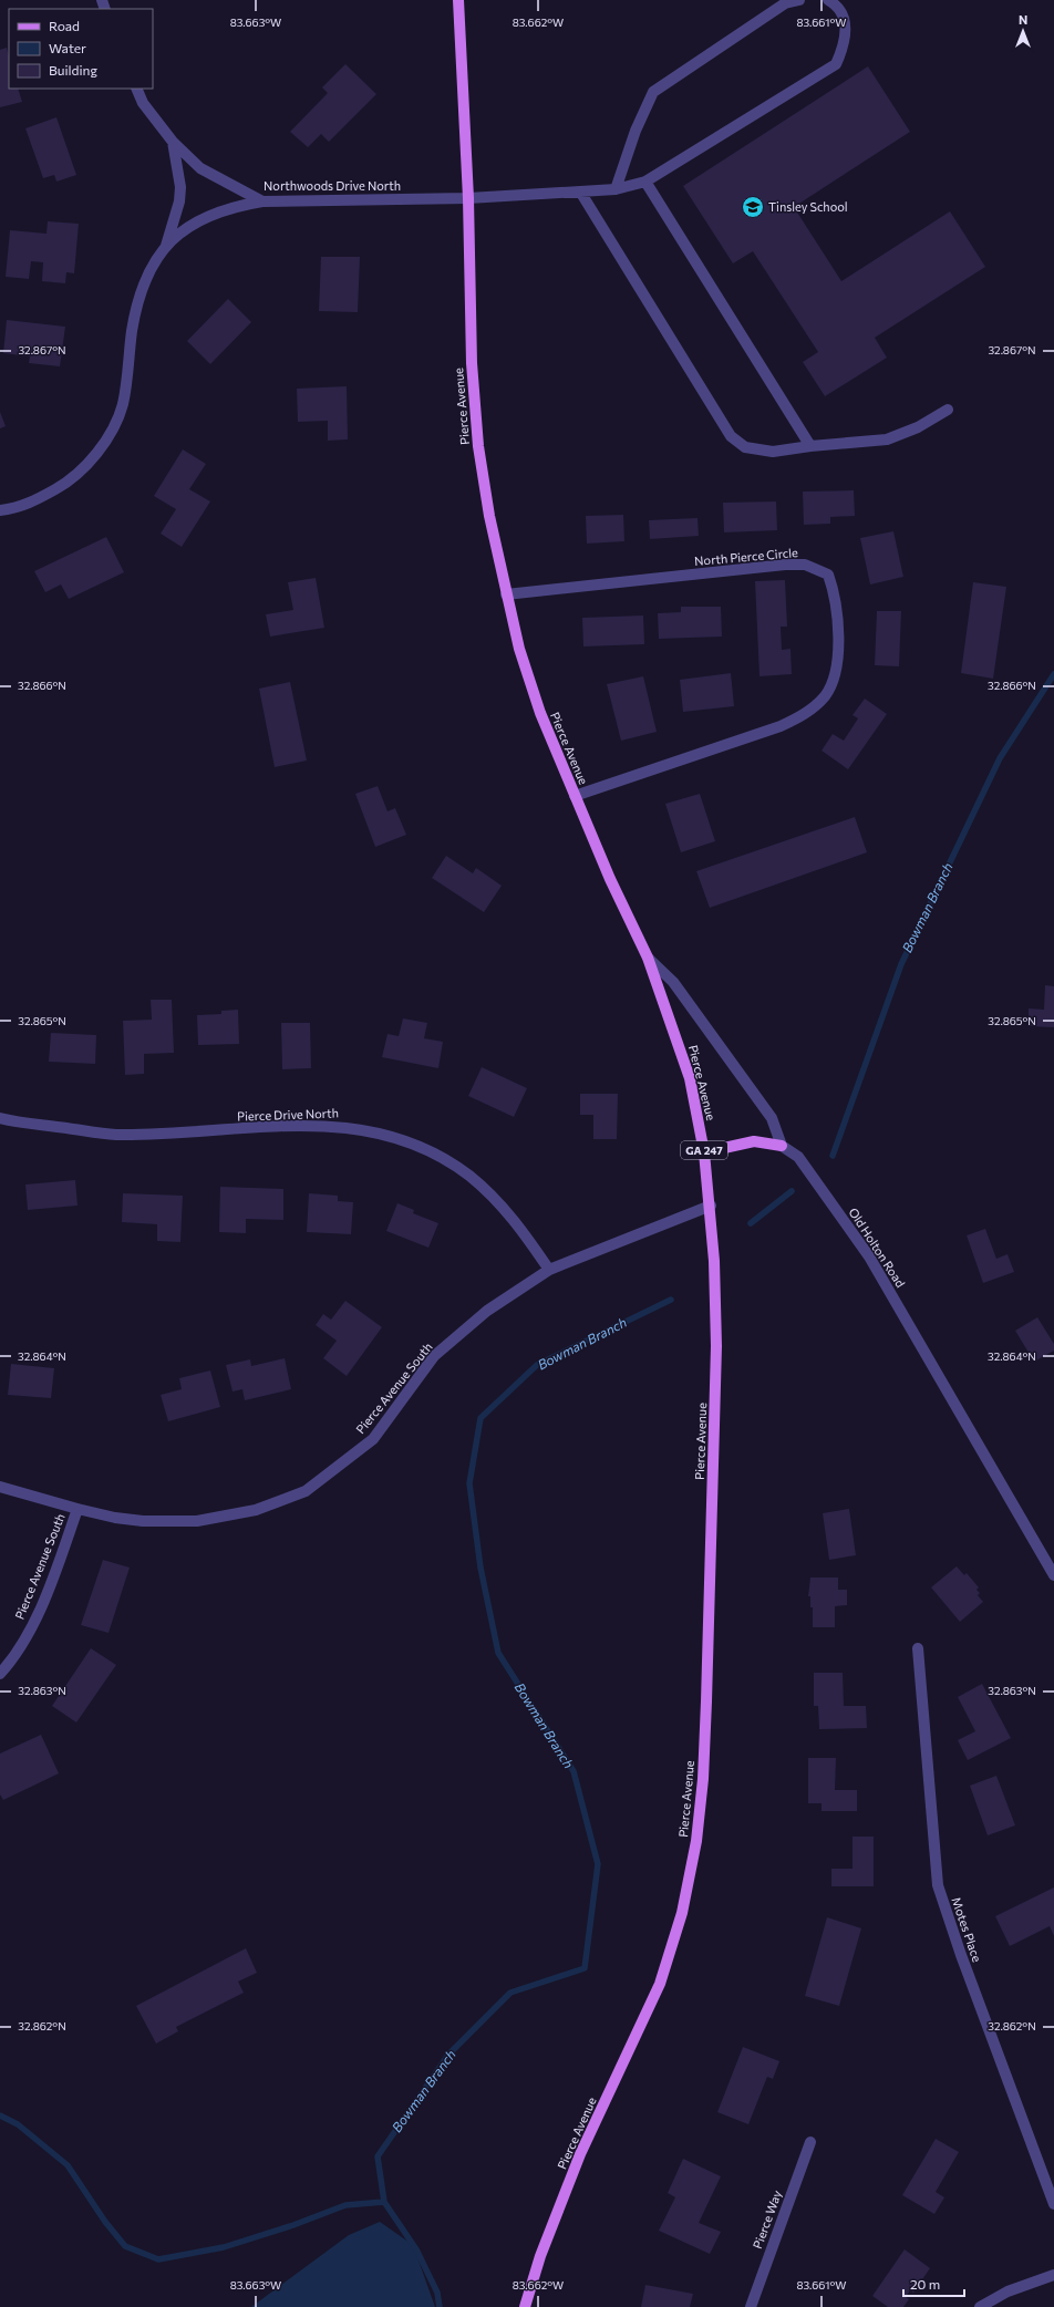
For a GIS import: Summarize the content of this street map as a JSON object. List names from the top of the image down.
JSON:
{
  "streets": {
    "main road": ["Pierce Avenue", "GA 247"],
    "street": [
      "Northwoods Drive North",
      "North Pierce Circle",
      "Pierce Drive North",
      "Old Holton Road",
      "Pierce Avenue South",
      "Motes Place",
      "Pierce Way"
    ]
  },
  "crossings": [
    ["Northwoods Drive North", "Pierce Avenue"],
    ["Pierce Avenue", "North Pierce Circle"],
    ["Pierce Avenue", "Pierce Avenue South"],
    ["Pierce Drive North", "Pierce Avenue South"]
  ],
  "water": ["Bowman Branch"],
  "places": {
    "school or university": ["Tinsley School"]
  },
  "legend": ["Road", "Water", "Building"],
  "scale_bar": "20 m",
  "north": "top",
  "coordinates": [
    "83.663°W",
    "83.662°W",
    "83.661°W",
    "32.867°N",
    "32.866°N",
    "32.865°N",
    "32.864°N",
    "32.863°N",
    "32.862°N"
  ]
}
